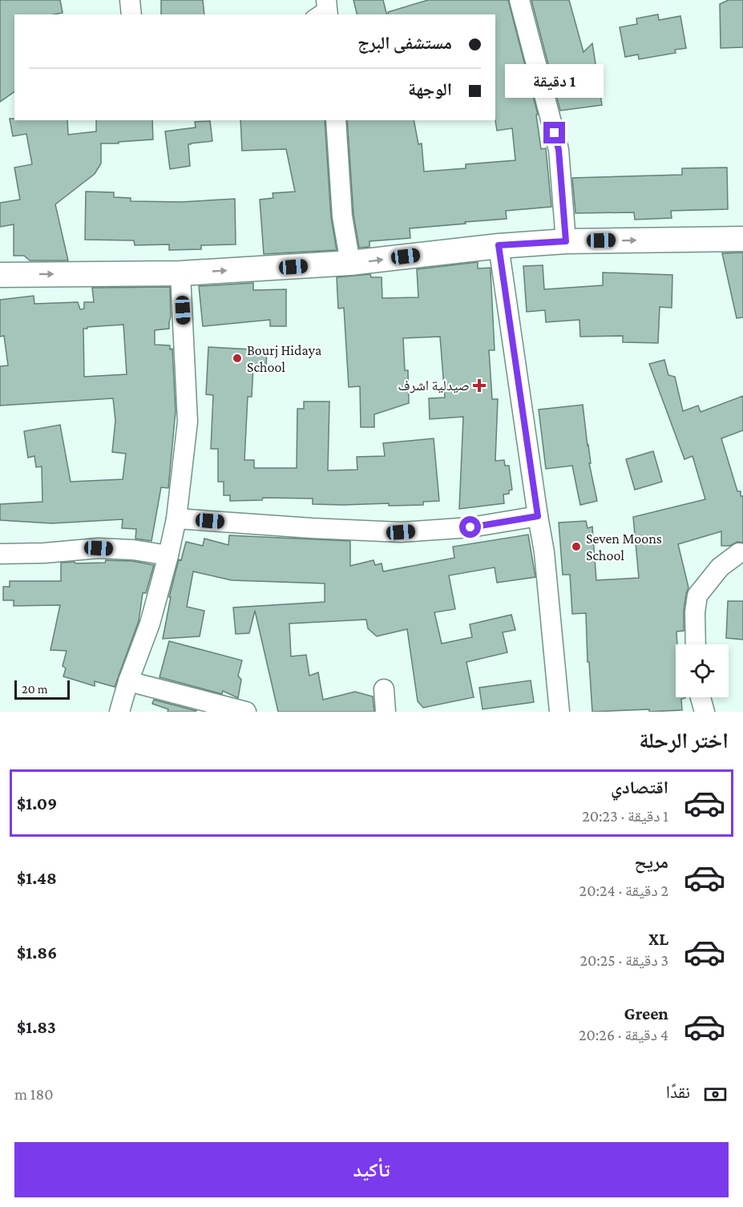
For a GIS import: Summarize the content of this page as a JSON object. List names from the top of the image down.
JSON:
{
  "places": {
    "other": ["Bourj Hidaya School", "Seven Moons School"],
    "health": ["صيدلية اشرف"]
  },
  "scale_bar": "20 m",
  "page": {
    "banner": ["مستشفى البرج", "الوجهة"],
    "bubble": "1 دقيقة",
    "scale": "20 m",
    "heading": "اختر الرحلة",
    "list": [
      {
        "name": "اقتصادي",
        "note": "1 دقيقة · 20:23",
        "value": "$1.09"
      },
      {
        "name": "مريح",
        "note": "2 دقيقة · 20:24",
        "value": "$1.48"
      },
      {
        "name": "XL",
        "note": "3 دقيقة · 20:25",
        "value": "$1.86"
      },
      {
        "name": "Green",
        "note": "4 دقيقة · 20:26",
        "value": "$1.83"
      }
    ],
    "pay": ["نقدًا", "180 m"],
    "buttons": "تأكيد"
  }
}
